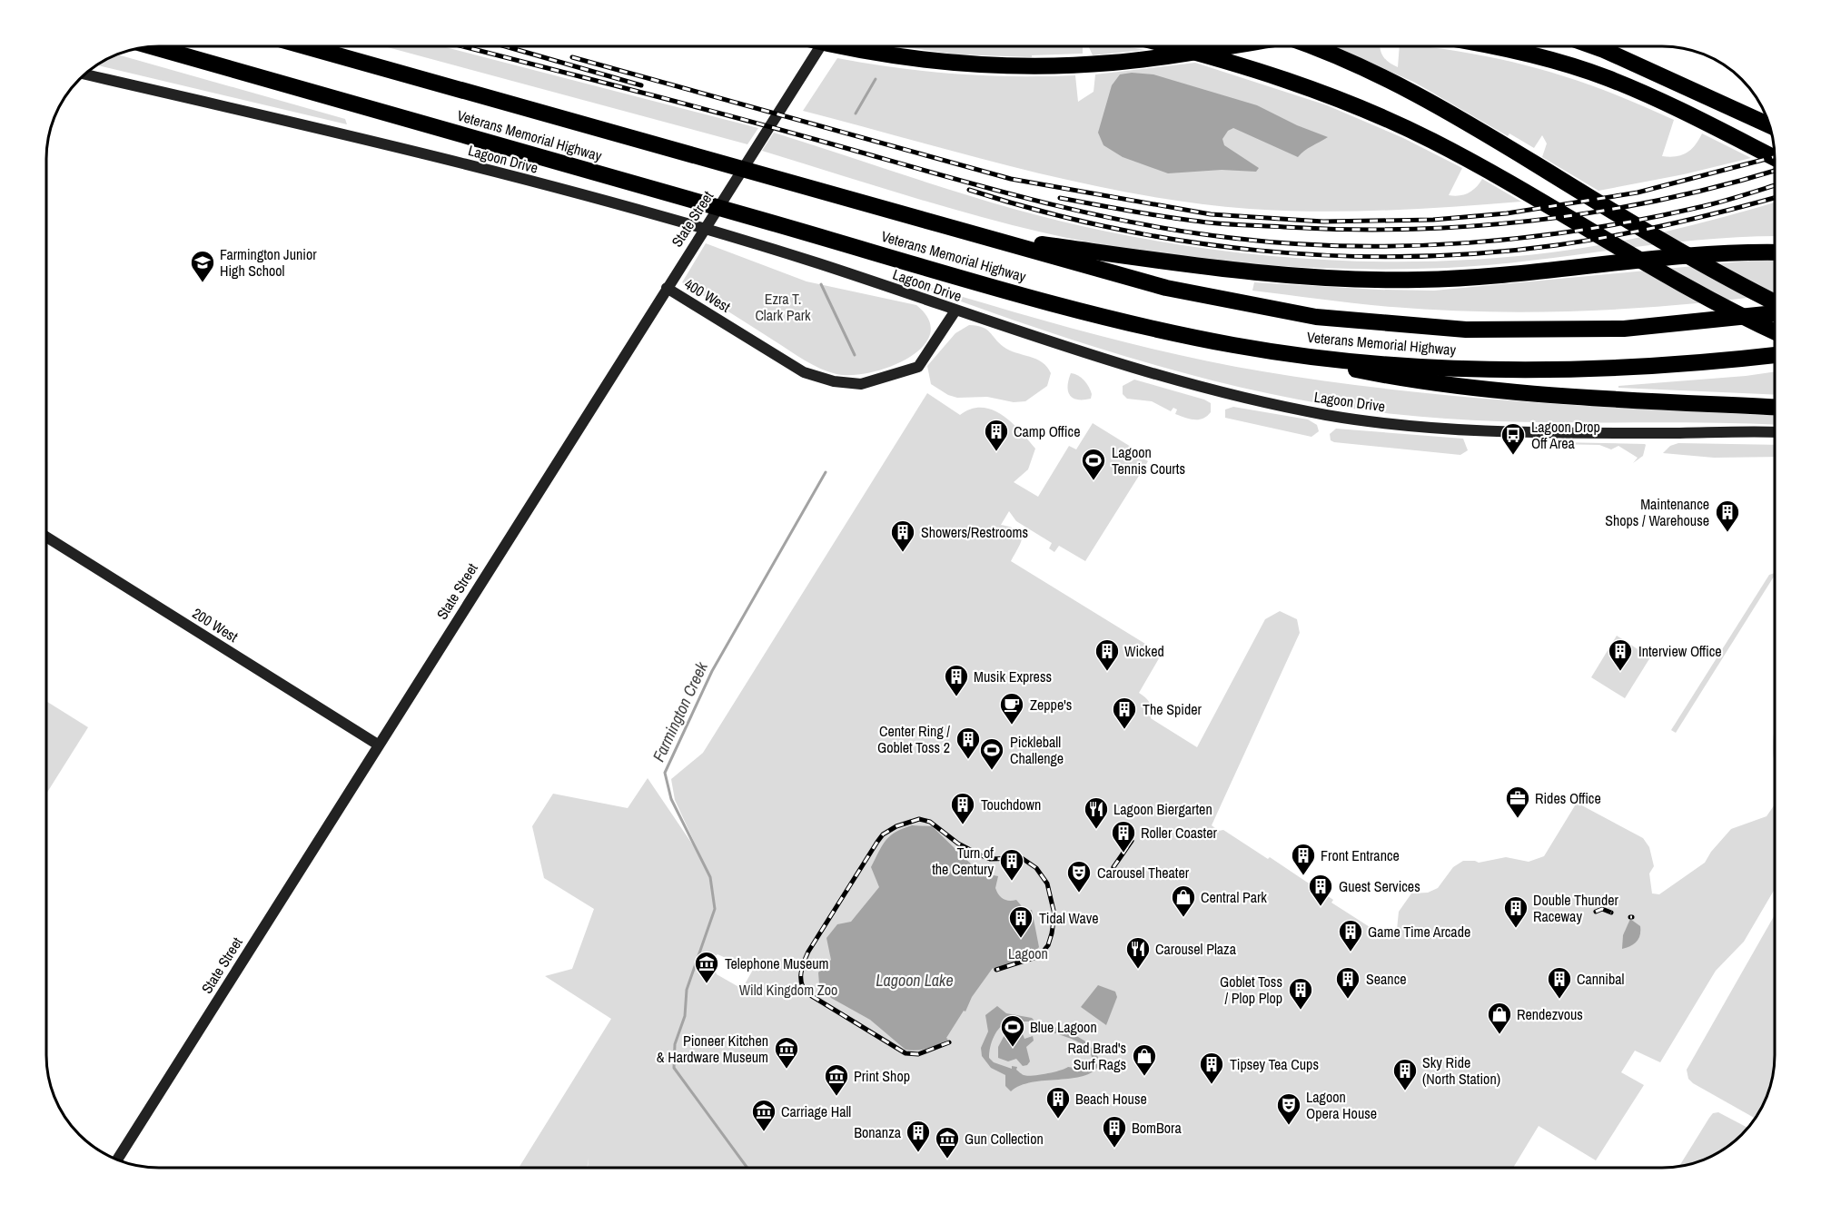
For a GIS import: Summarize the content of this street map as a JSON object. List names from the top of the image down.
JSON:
{
  "streets": {
    "highway": ["Veterans Memorial Highway"],
    "street": [
      "Lagoon Drive",
      "State Street",
      "400 West",
      "200 West"
    ]
  },
  "crossings": [
    ["Lagoon Drive", "400 West"],
    ["State Street", "400 West"],
    ["State Street", "200 West"]
  ],
  "water": ["Farmington Creek", "Lagoon Lake"],
  "parks": ["Ezra T. Clark Park", "Lagoon", "Wild Kingdom Zoo"],
  "places": {
    "school or university": ["Farmington Junior High School"],
    "building": [
      "Camp Office",
      "Maintenance Shops / Warehouse",
      "Showers/Restrooms",
      "Wicked",
      "Interview Office",
      "Musik Express",
      "The Spider",
      "Center Ring / Goblet Toss 2",
      "Touchdown",
      "Roller Coaster",
      "Front Entrance",
      "Turn of the Century",
      "Guest Services",
      "Double Thunder Raceway",
      "Tidal Wave",
      "Game Time Arcade",
      "Seance",
      "Cannibal",
      "Goblet Toss / Plop Plop",
      "Tipsey Tea Cups",
      "Sky Ride (North Station)",
      "Beach House",
      "BomBora",
      "Bonanza"
    ],
    "bus stop": ["Lagoon Drop Off Area"],
    "sports": ["Lagoon Tennis Courts", "Pickleball Challenge", "Blue Lagoon"],
    "cafe": ["Zeppe's"],
    "office": ["Rides Office"],
    "restaurant": ["Lagoon Biergarten", "Carousel Plaza"],
    "theatre": ["Carousel Theater", "Lagoon Opera House"],
    "shop": ["Central Park", "Rendezvous", "Rad Brad's Surf Rags"],
    "museum": [
      "Telephone Museum",
      "Pioneer Kitchen & Hardware Museum",
      "Print Shop",
      "Carriage Hall",
      "Gun Collection"
    ]
  }
}
